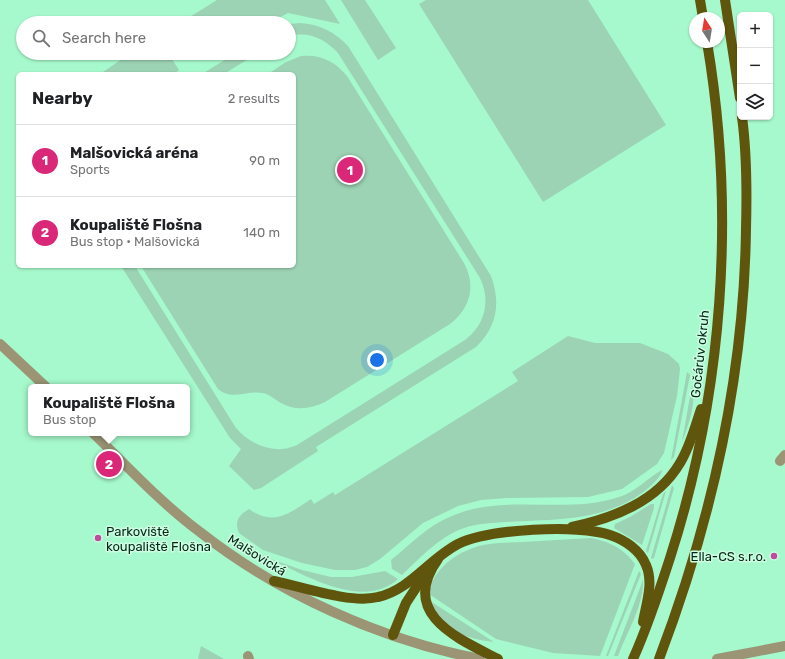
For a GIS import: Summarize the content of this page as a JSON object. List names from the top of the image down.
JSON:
{
  "streets": {
    "main road": ["Gočárův okruh"],
    "street": ["Malšovická"]
  },
  "places": ["Parkoviště koupaliště Flošna", "Ella-CS s.r.o."],
  "north": "top",
  "page": {
    "map_buttons": ["+", "−"],
    "search": "Search here",
    "heading": ["Nearby", "2 results"],
    "list": [
      {
        "mark": "1",
        "name": "Malšovická aréna",
        "note": "Sports",
        "value": "90 m"
      },
      {
        "mark": "2",
        "name": "Koupaliště Flošna",
        "note": "Bus stop · Malšovická",
        "value": "140 m"
      }
    ],
    "pins": ["1", "2"],
    "popup": ["Koupaliště Flošna", "Bus stop"]
  }
}
